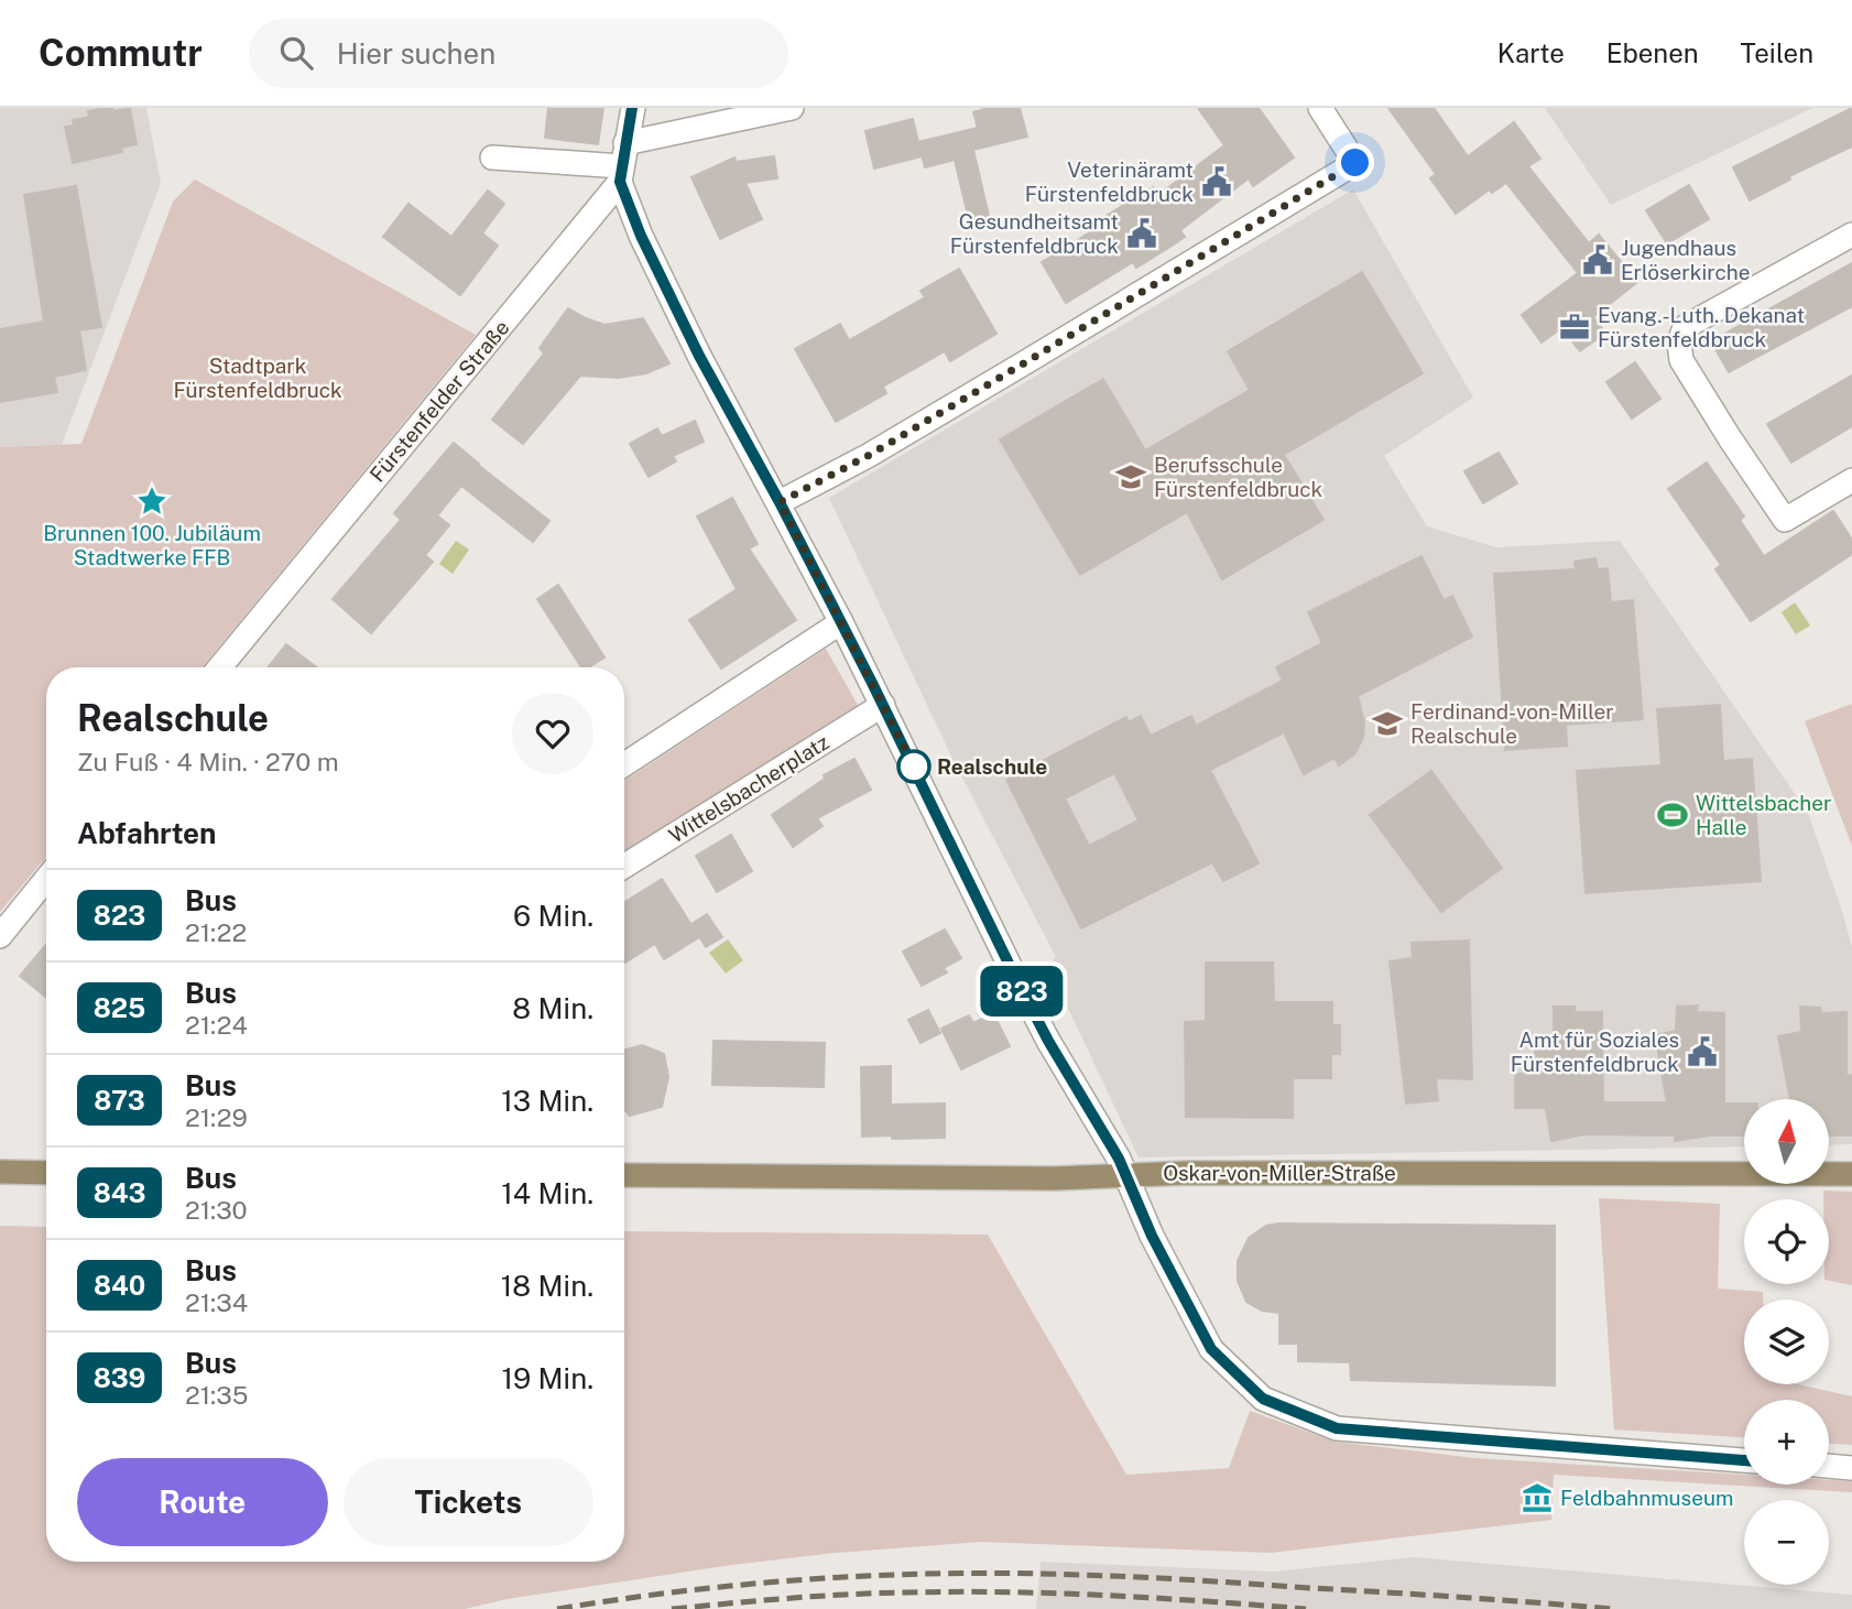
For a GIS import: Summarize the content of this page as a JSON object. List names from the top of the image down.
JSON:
{
  "streets": {
    "main road": ["Oskar-von-Miller-Straße"],
    "street": ["Fürstenfelder Straße", "Wittelsbacherplatz"]
  },
  "parks": ["Stadtpark Fürstenfeldbruck"],
  "places": {
    "public building": [
      "Veterinäramt Fürstenfeldbruck",
      "Gesundheitsamt Fürstenfeldbruck",
      "Jugendhaus Erlöserkirche",
      "Amt für Soziales Fürstenfeldbruck"
    ],
    "office": ["Evang.-Luth. Dekanat Fürstenfeldbruck"],
    "school or university": ["Berufsschule Fürstenfeldbruck", "Ferdinand-von-Miller Realschule"],
    "place": ["Brunnen 100. Jubiläum Stadtwerke FFB"],
    "other": ["Realschule"],
    "sports": ["Wittelsbacher Halle"],
    "museum": ["Feldbahnmuseum"]
  },
  "lines": ["bus line 823"],
  "north": "top",
  "page": {
    "header": "Commutr",
    "search": "Hier suchen",
    "nav": ["Karte", "Ebenen", "Teilen"],
    "on_map": "823",
    "heading": [
      ["Realschule", "Zu Fuß · 4 Min. · 270 m"],
      "Abfahrten"
    ],
    "list": [
      {
        "mark": "823",
        "name": "Bus",
        "note": "21:22",
        "value": "6 Min."
      },
      {
        "mark": "825",
        "name": "Bus",
        "note": "21:24",
        "value": "8 Min."
      },
      {
        "mark": "873",
        "name": "Bus",
        "note": "21:29",
        "value": "13 Min."
      },
      {
        "mark": "843",
        "name": "Bus",
        "note": "21:30",
        "value": "14 Min."
      },
      {
        "mark": "840",
        "name": "Bus",
        "note": "21:34",
        "value": "18 Min."
      },
      {
        "mark": "839",
        "name": "Bus",
        "note": "21:35",
        "value": "19 Min."
      }
    ],
    "map_buttons": ["+", "−"],
    "buttons": ["Route", "Tickets"]
  }
}
